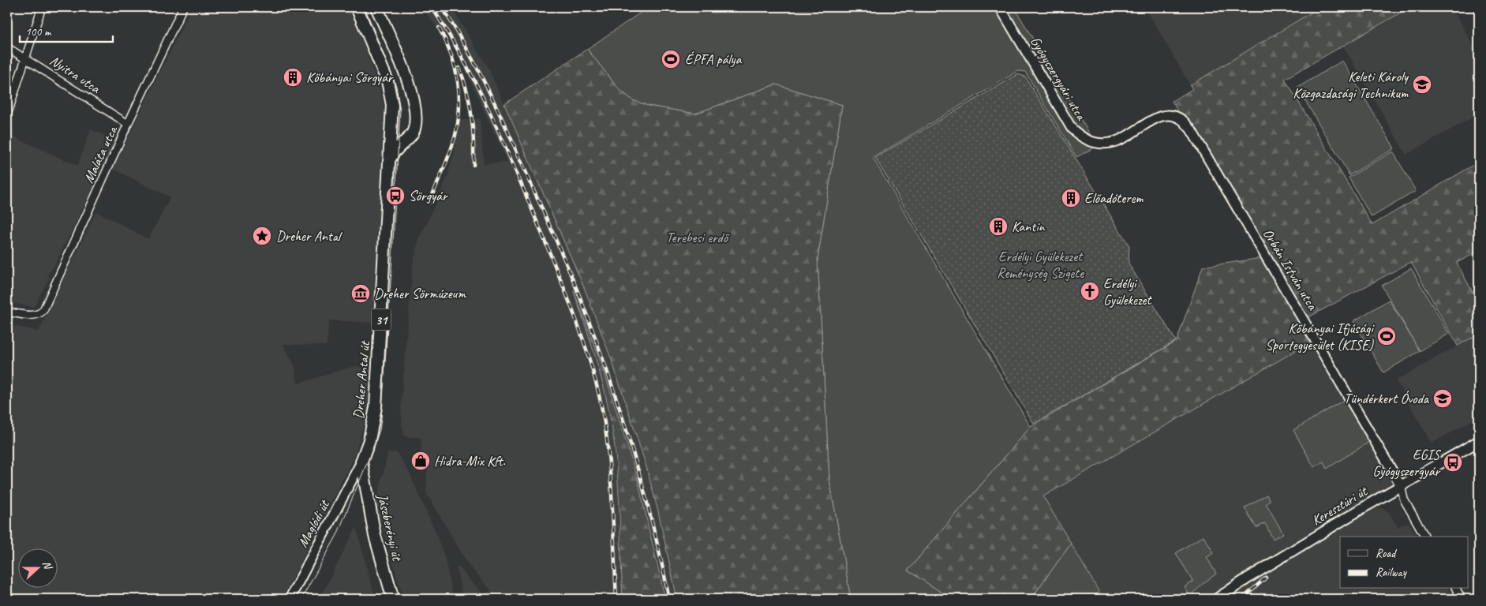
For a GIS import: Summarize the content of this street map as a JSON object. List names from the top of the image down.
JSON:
{
  "streets": {
    "main road": [
      "31",
      "Dreher Antal út",
      "Keresztúri út",
      "Jászberényi út"
    ],
    "street": [
      "Nyitra utca",
      "Gyógyszergyári utca",
      "Maláta utca",
      "Orbán István utca",
      "Maglódi út"
    ]
  },
  "crossings": [
    ["Nyitra utca", "Maláta utca"],
    ["Gyógyszergyári utca", "Orbán István utca"],
    ["Orbán István utca", "Keresztúri út"],
    ["Dreher Antal út", "Maglódi út"],
    ["Dreher Antal út", "Jászberényi út"],
    ["Maglódi út", "Jászberényi út"]
  ],
  "parks": ["Terebesi erdő", "Erdélyi Gyülekezet Reménység Szigete"],
  "places": {
    "sports": ["ÉPFA pálya", "Kőbányai Ifjúsági Sportegyesület (KISE)"],
    "building": ["Kőbányai Sörgyár", "Előadóterem", "Kantin"],
    "school or university": ["Keleti Károly Közgazdasági Technikum", "Tündérkert Óvoda"],
    "bus stop": ["Sörgyár", "EGIS Gyógyszergyár"],
    "place": ["Dreher Antal"],
    "church": ["Erdélyi Gyülekezet"],
    "museum": ["Dreher Sörmúzeum"],
    "shop": ["Hidra-Mix Kft."]
  },
  "legend": ["Road", "Railway"],
  "scale_bar": "100 m",
  "north": "right"
}
